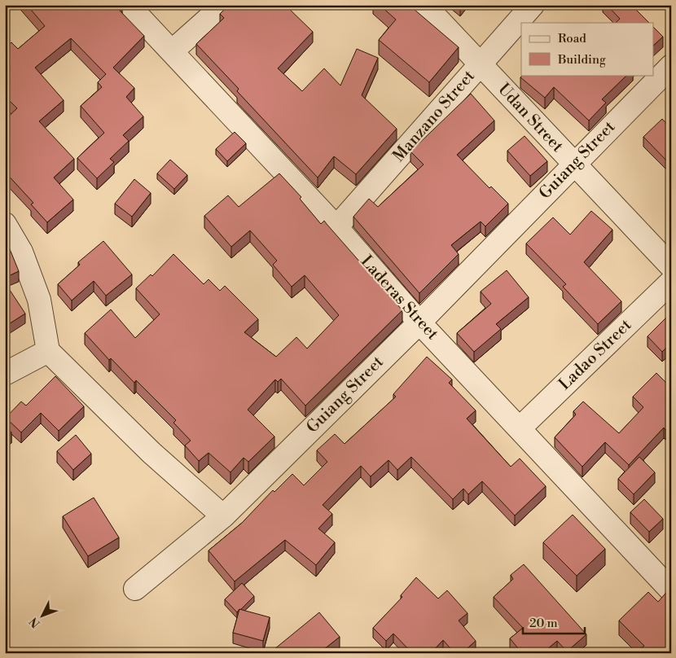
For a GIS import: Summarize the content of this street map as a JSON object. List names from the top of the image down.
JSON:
{
  "streets": {
    "street": [
      "Manzano Street",
      "Udan Street",
      "Guiang Street",
      "Laderas Street",
      "Ladao Street"
    ]
  },
  "crossings": [
    ["Manzano Street", "Udan Street"],
    ["Manzano Street", "Laderas Street"],
    ["Udan Street", "Guiang Street"],
    ["Guiang Street", "Laderas Street"],
    ["Laderas Street", "Ladao Street"]
  ],
  "legend": ["Road", "Building"],
  "scale_bar": "20 m",
  "north": "bottom left"
}
